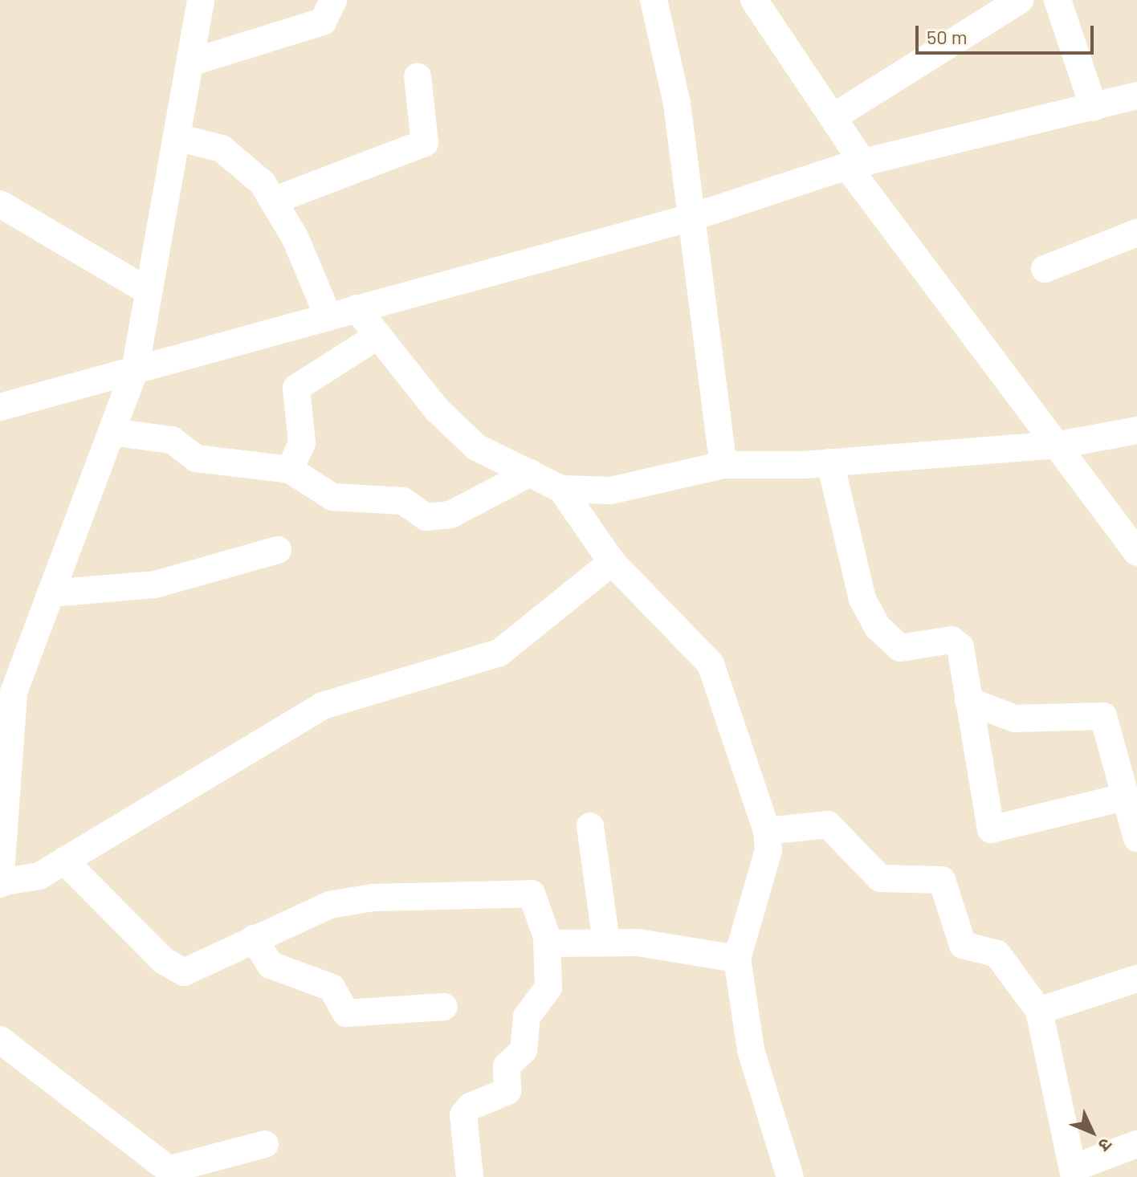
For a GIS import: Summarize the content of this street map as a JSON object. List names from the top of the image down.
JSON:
{
  "scale_bar": "50 m",
  "north": "bottom right"
}
